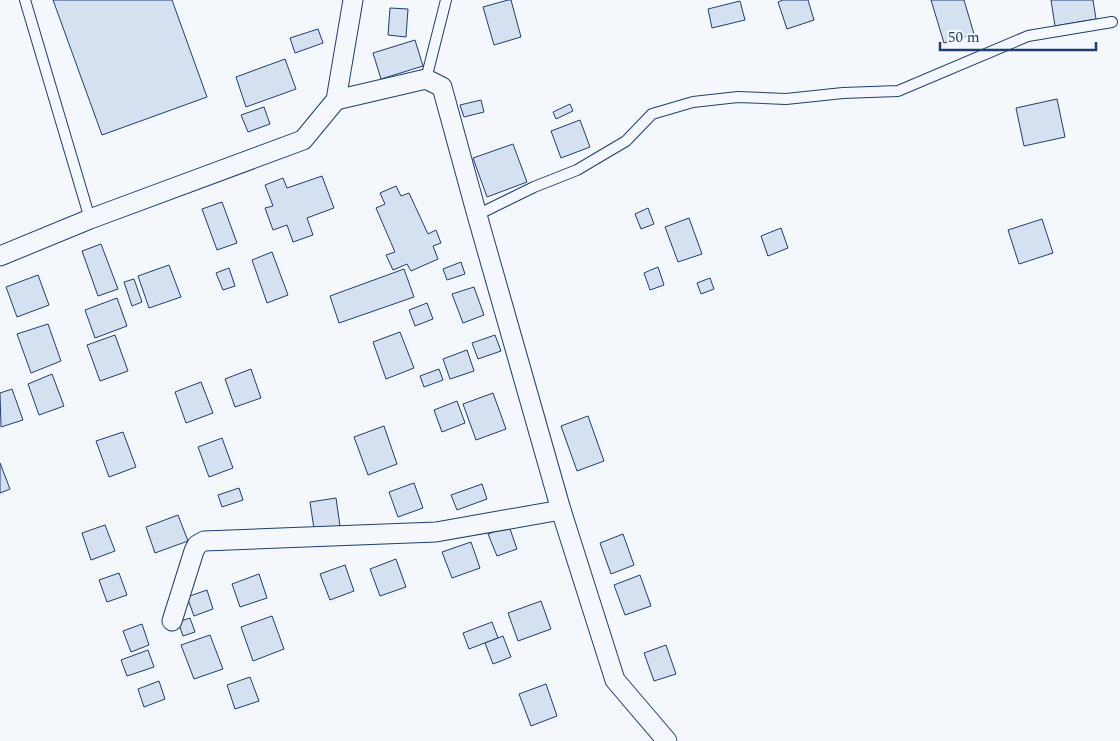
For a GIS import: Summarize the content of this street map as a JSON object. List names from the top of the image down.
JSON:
{
  "scale_bar": "50 m"
}
